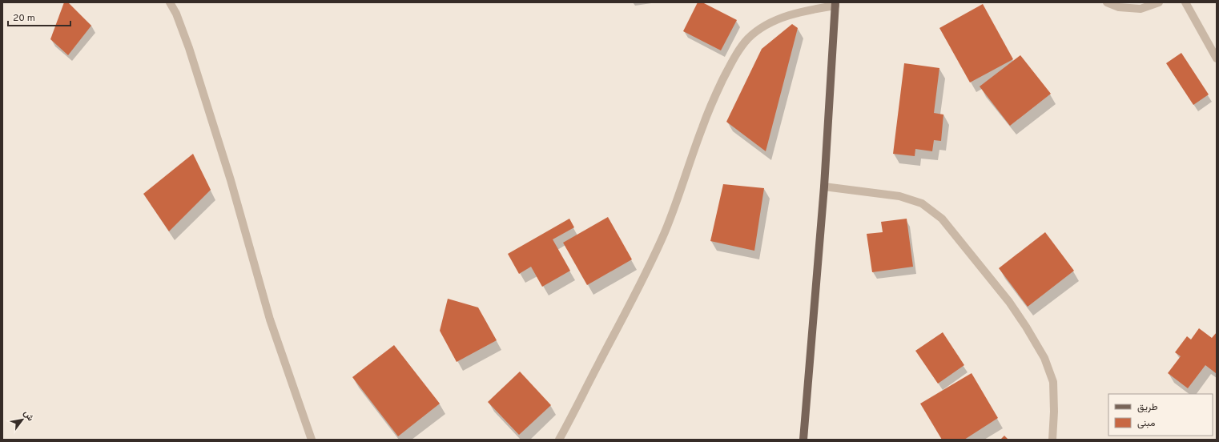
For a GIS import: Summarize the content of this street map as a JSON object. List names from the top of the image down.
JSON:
{
  "legend": ["طريق", "مبنى"],
  "scale_bar": "20 m",
  "north": "top right"
}
